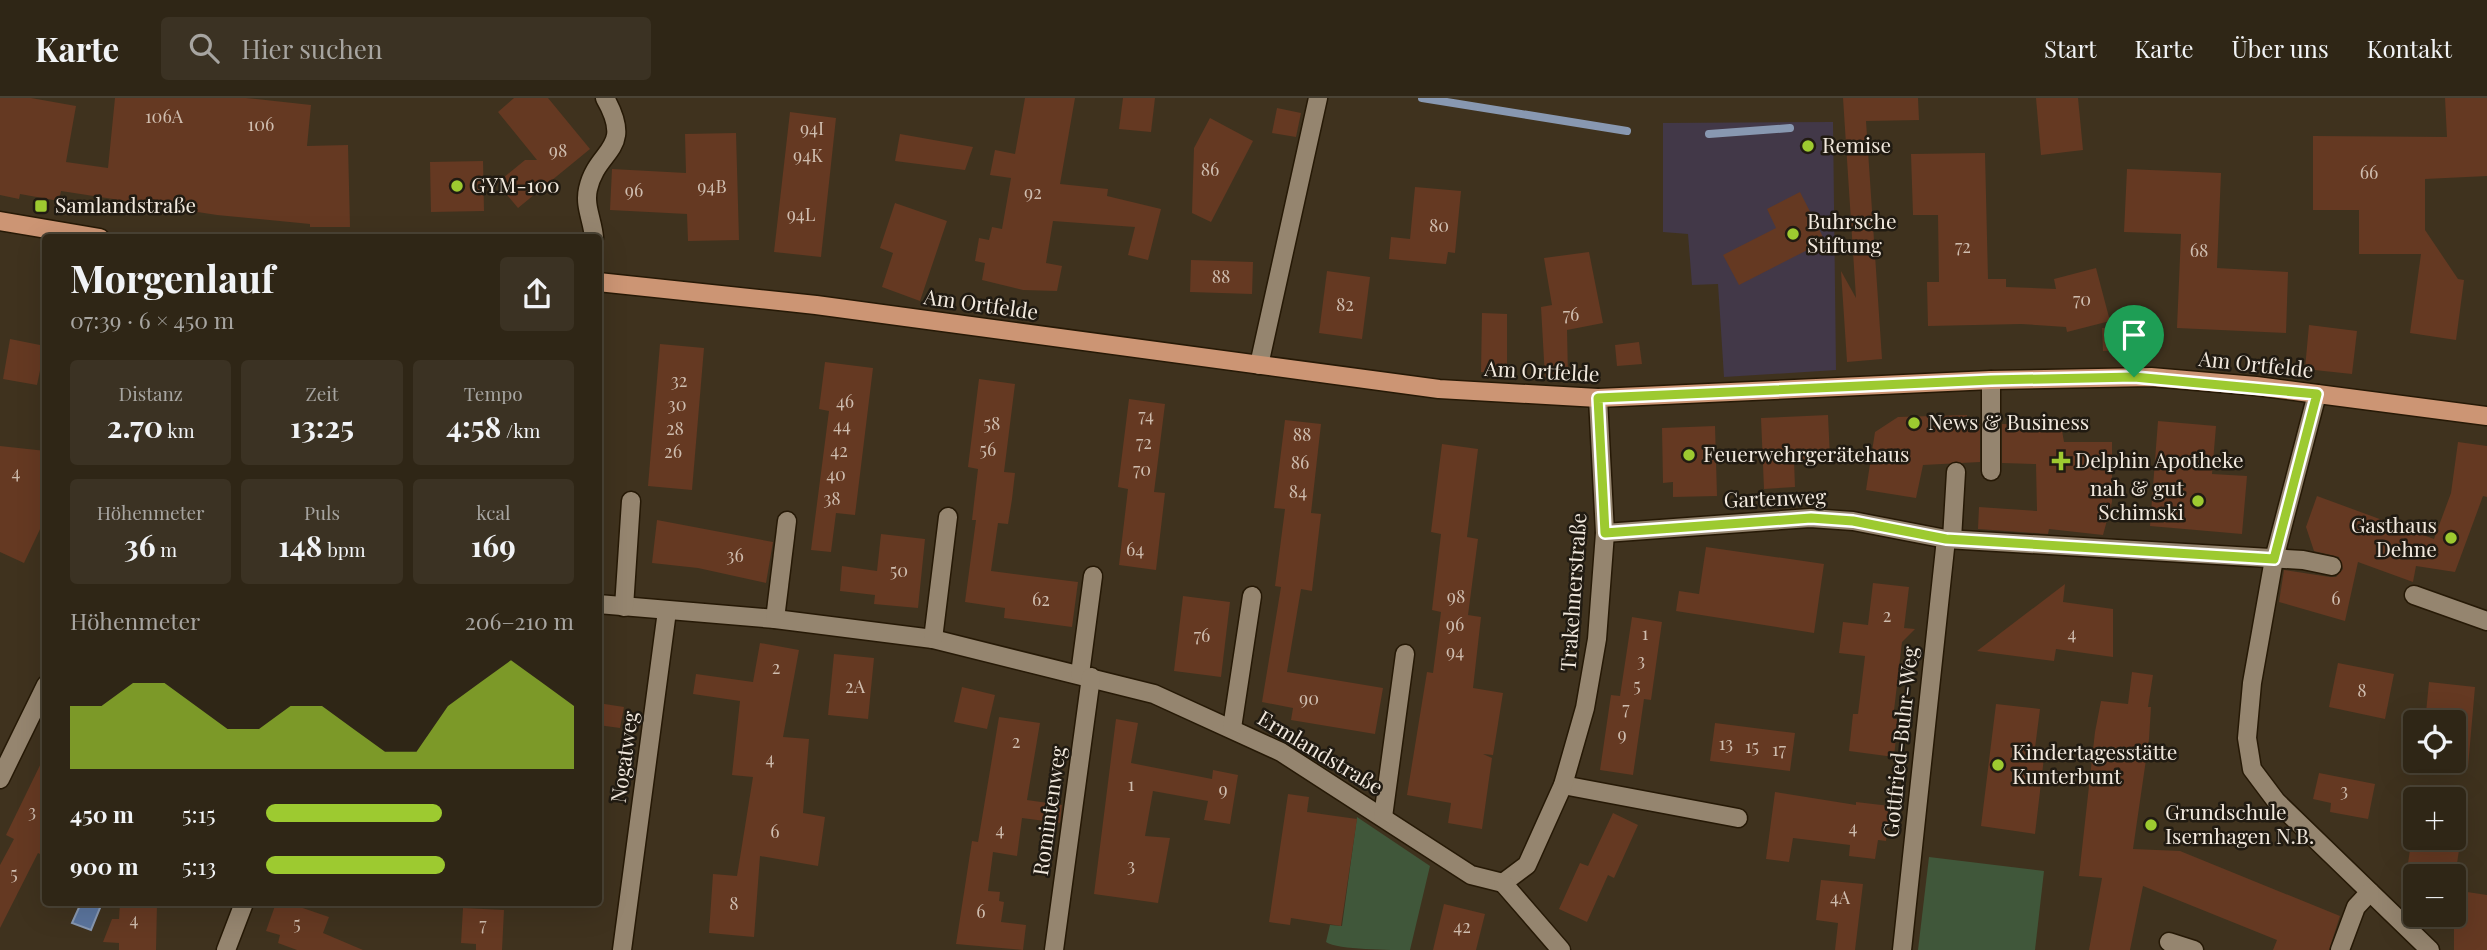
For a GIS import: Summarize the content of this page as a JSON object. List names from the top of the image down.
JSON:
{
  "streets": {
    "main road": ["Am Ortfelde"],
    "street": [
      "Gartenweg",
      "Trakehnerstraße",
      "Gottfried-Buhr-Weg",
      "Ermlandstraße",
      "Nogatweg",
      "Romintenweg"
    ]
  },
  "crossings": [
    ["Am Ortfelde", "Trakehnerstraße"],
    ["Gartenweg", "Trakehnerstraße"],
    ["Gartenweg", "Gottfried-Buhr-Weg"],
    ["Trakehnerstraße", "Ermlandstraße"],
    ["Ermlandstraße", "Nogatweg"],
    ["Ermlandstraße", "Romintenweg"]
  ],
  "places": {
    "other": [
      "Remise",
      "GYM-100",
      "Buhrsche Stiftung",
      "News & Business",
      "Feuerwehrgerätehaus",
      "nah & gut Schimski",
      "Gasthaus Dehne",
      "Kindertagesstätte Kunterbunt",
      "Grundschule Isernhagen N.B."
    ],
    "transit": ["Samlandstraße"],
    "health": ["Delphin Apotheke"]
  },
  "house_numbers": [
    "106A",
    "106",
    "94I",
    "98",
    "94K",
    "86",
    "66",
    "94B",
    "96",
    "92",
    "94L",
    "80",
    "72",
    "68",
    "88",
    "70",
    "82",
    "76",
    "32",
    "46",
    "30",
    "74",
    "58",
    "44",
    "28",
    "88",
    "72",
    "56",
    "42",
    "26",
    "86",
    "70",
    "4",
    "40",
    "84",
    "38",
    "64",
    "36",
    "50",
    "98",
    "6",
    "62",
    "2",
    "96",
    "1",
    "4",
    "76",
    "94",
    "3",
    "2",
    "5",
    "2A",
    "8",
    "90",
    "7",
    "9",
    "2",
    "13",
    "15",
    "17",
    "4",
    "1",
    "9",
    "3",
    "3",
    "4",
    "4",
    "6",
    "3",
    "5",
    "4A",
    "8",
    "6",
    "4",
    "5",
    "7",
    "42"
  ],
  "page": {
    "header": "Karte",
    "search": "Hier suchen",
    "nav": [
      "Start",
      "Karte",
      "Über uns",
      "Kontakt"
    ],
    "heading": ["Morgenlauf", "07:39 · 6 × 450 m"],
    "stats": [
      ["Distanz", "2.70 km"],
      ["Zeit", "13:25"],
      ["Tempo", "4:58 /km"],
      ["Höhenmeter", "36 m"],
      ["Puls", "148 bpm"],
      ["kcal", "169"]
    ],
    "chart": ["Höhenmeter", "206–210 m"],
    "map_buttons": ["+", "−"],
    "list": [
      {
        "name": "450 m",
        "note": "5:15"
      },
      {
        "name": "900 m",
        "note": "5:13"
      }
    ]
  }
}
